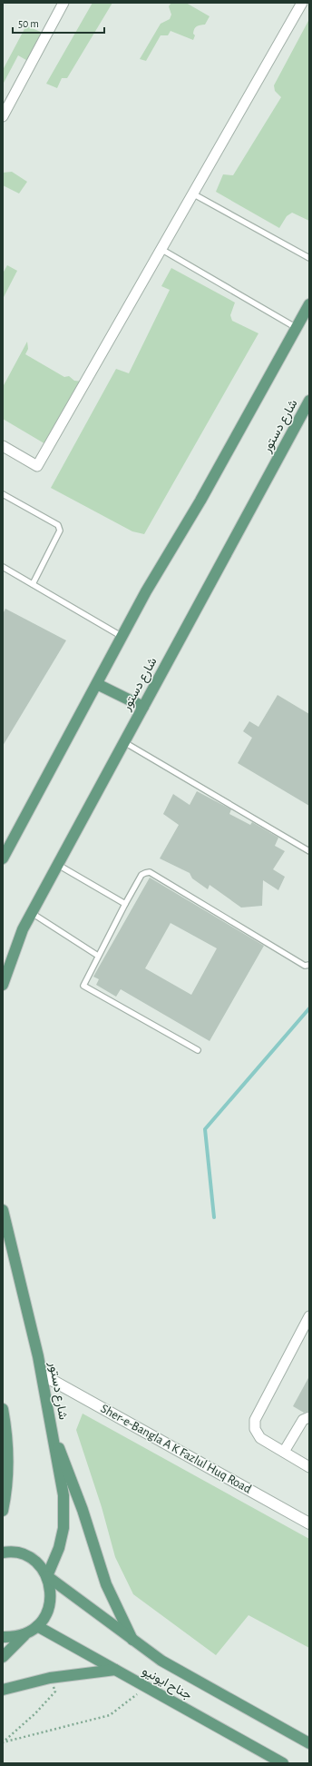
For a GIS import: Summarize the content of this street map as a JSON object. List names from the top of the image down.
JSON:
{
  "streets": {
    "main road": ["شارع دستور", "جناح ایونیو"],
    "street": ["Sher-e-Bangla A K Fazlul Huq Road"]
  },
  "crossings": [
    ["شارع دستور", "Sher-e-Bangla A K Fazlul Huq Road"],
    ["شارع دستور", "جناح ایونیو"]
  ],
  "scale_bar": "50 m"
}
